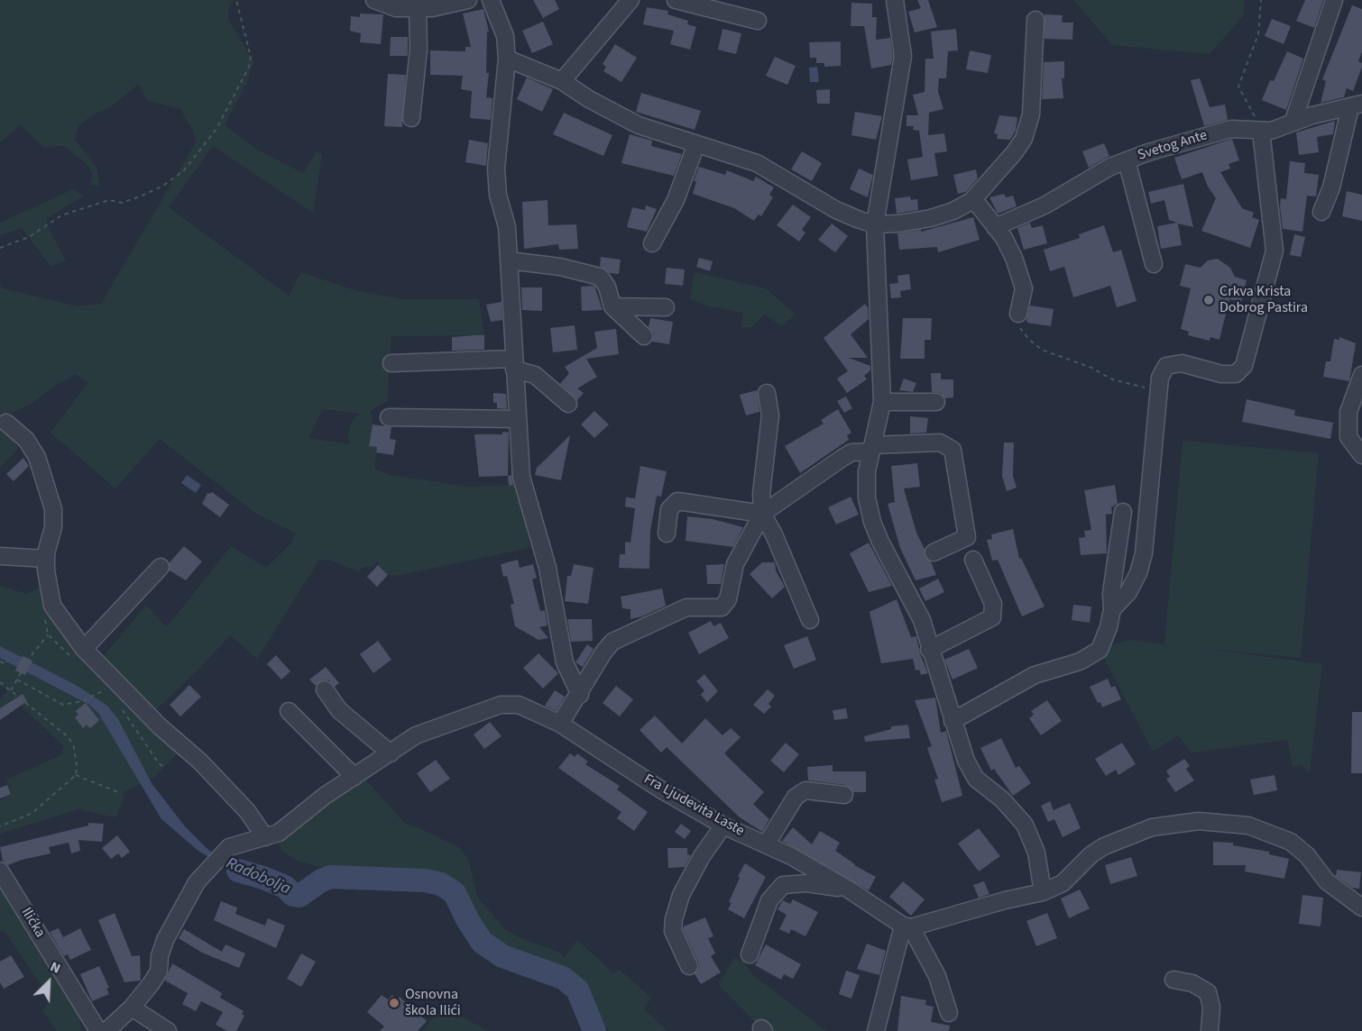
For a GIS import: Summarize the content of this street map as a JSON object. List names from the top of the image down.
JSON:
{
  "streets": {
    "street": ["Svetog Ante", "Fra Ljudevita Laste", "Ilićka"]
  },
  "water": ["Radobolja"],
  "places": ["Crkva Krista Dobrog Pastira", "Osnovna škola Ilići"],
  "north": "top right"
}
